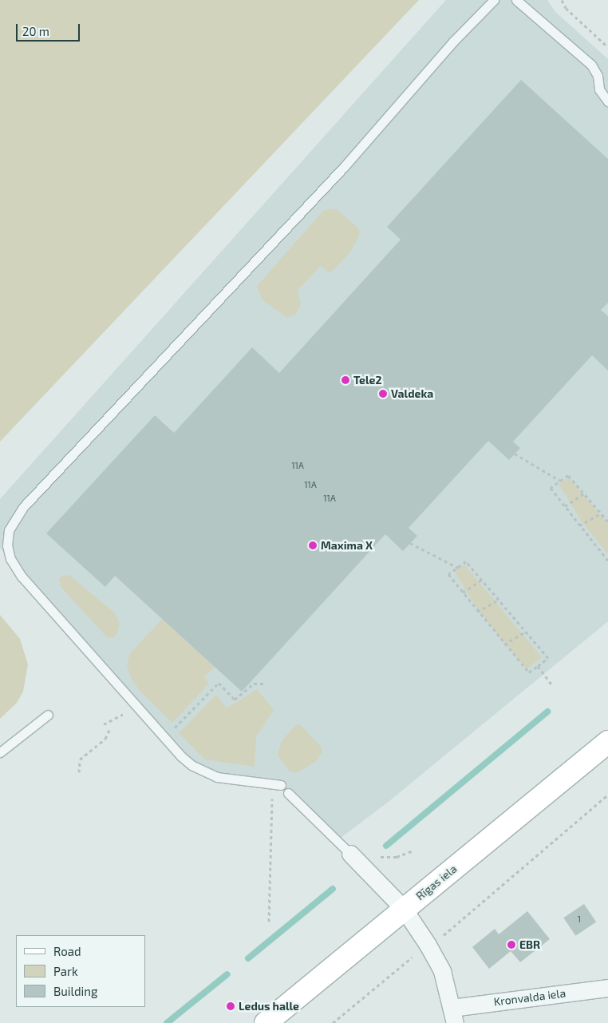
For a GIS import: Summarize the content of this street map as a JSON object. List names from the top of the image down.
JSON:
{
  "streets": {
    "main road": ["Rīgas iela"],
    "street": ["Kronvalda iela"]
  },
  "places": [
    "Tele2",
    "Valdeka",
    "Maxima X",
    "EBR",
    "Ledus halle"
  ],
  "house_numbers": [
    "11A",
    "11A",
    "11A",
    "1"
  ],
  "legend": ["Road", "Park", "Building"],
  "scale_bar": "20 m"
}
